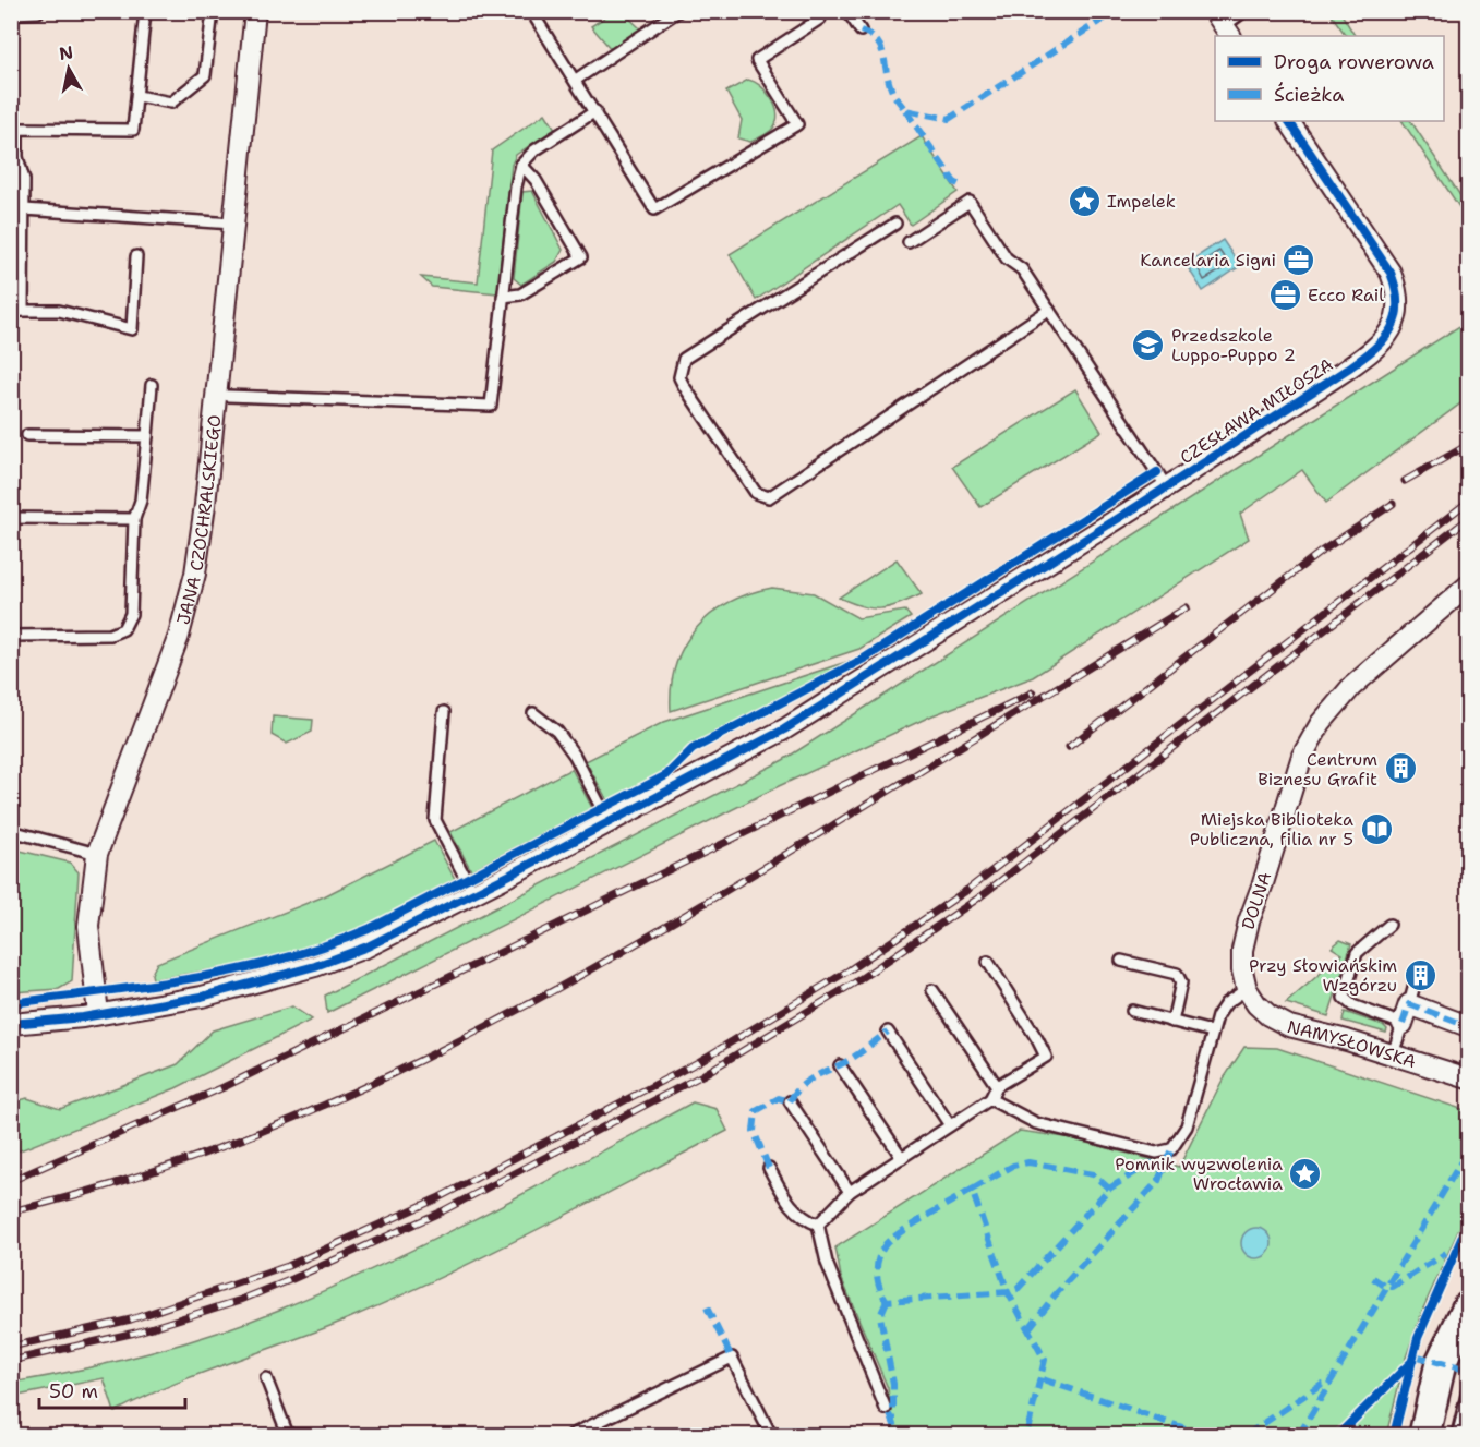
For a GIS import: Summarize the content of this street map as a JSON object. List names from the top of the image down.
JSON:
{
  "streets": {
    "street": [
      "CZESŁAWA MIŁOSZA",
      "JANA CZOCHRALSKIEGO",
      "DOLNA",
      "NAMYSŁOWSKA"
    ]
  },
  "crossings": [
    ["CZESŁAWA MIŁOSZA", "JANA CZOCHRALSKIEGO"],
    ["DOLNA", "NAMYSŁOWSKA"]
  ],
  "places": {
    "place": ["Impelek", "Pomnik wyzwolenia Wrocławia"],
    "office": ["Kancelaria Signi", "Ecco Rail"],
    "school or university": ["Przedszkole Luppo-Puppo 2"],
    "building": ["Centrum Biznesu Grafit", "Przy Słowiańskim Wzgórzu"],
    "library": ["Miejska Biblioteka Publiczna, filia nr 5"]
  },
  "legend": ["Droga rowerowa", "Ścieżka"],
  "scale_bar": "50 m",
  "north": "top"
}
